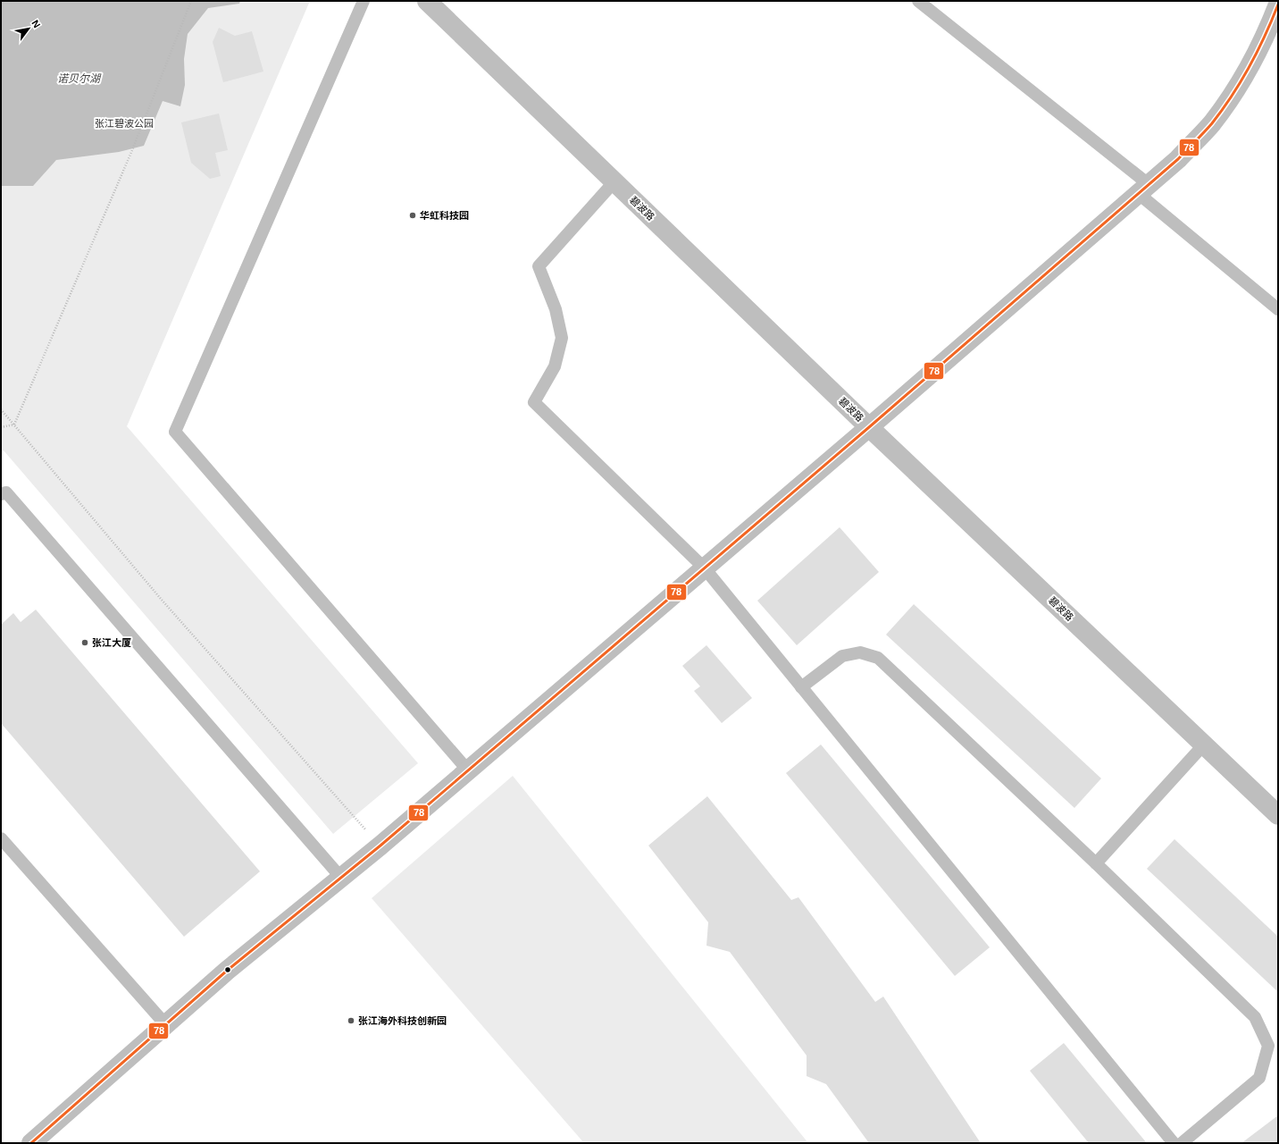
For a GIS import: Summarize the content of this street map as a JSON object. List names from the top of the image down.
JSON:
{
  "streets": {
    "street": ["碧波路"]
  },
  "water": ["诺贝尔湖"],
  "parks": ["张江碧波公园"],
  "places": ["华虹科技园", "张江大厦", "张江海外科技创新园"],
  "lines": ["transit line 78"],
  "north": "top right"
}
